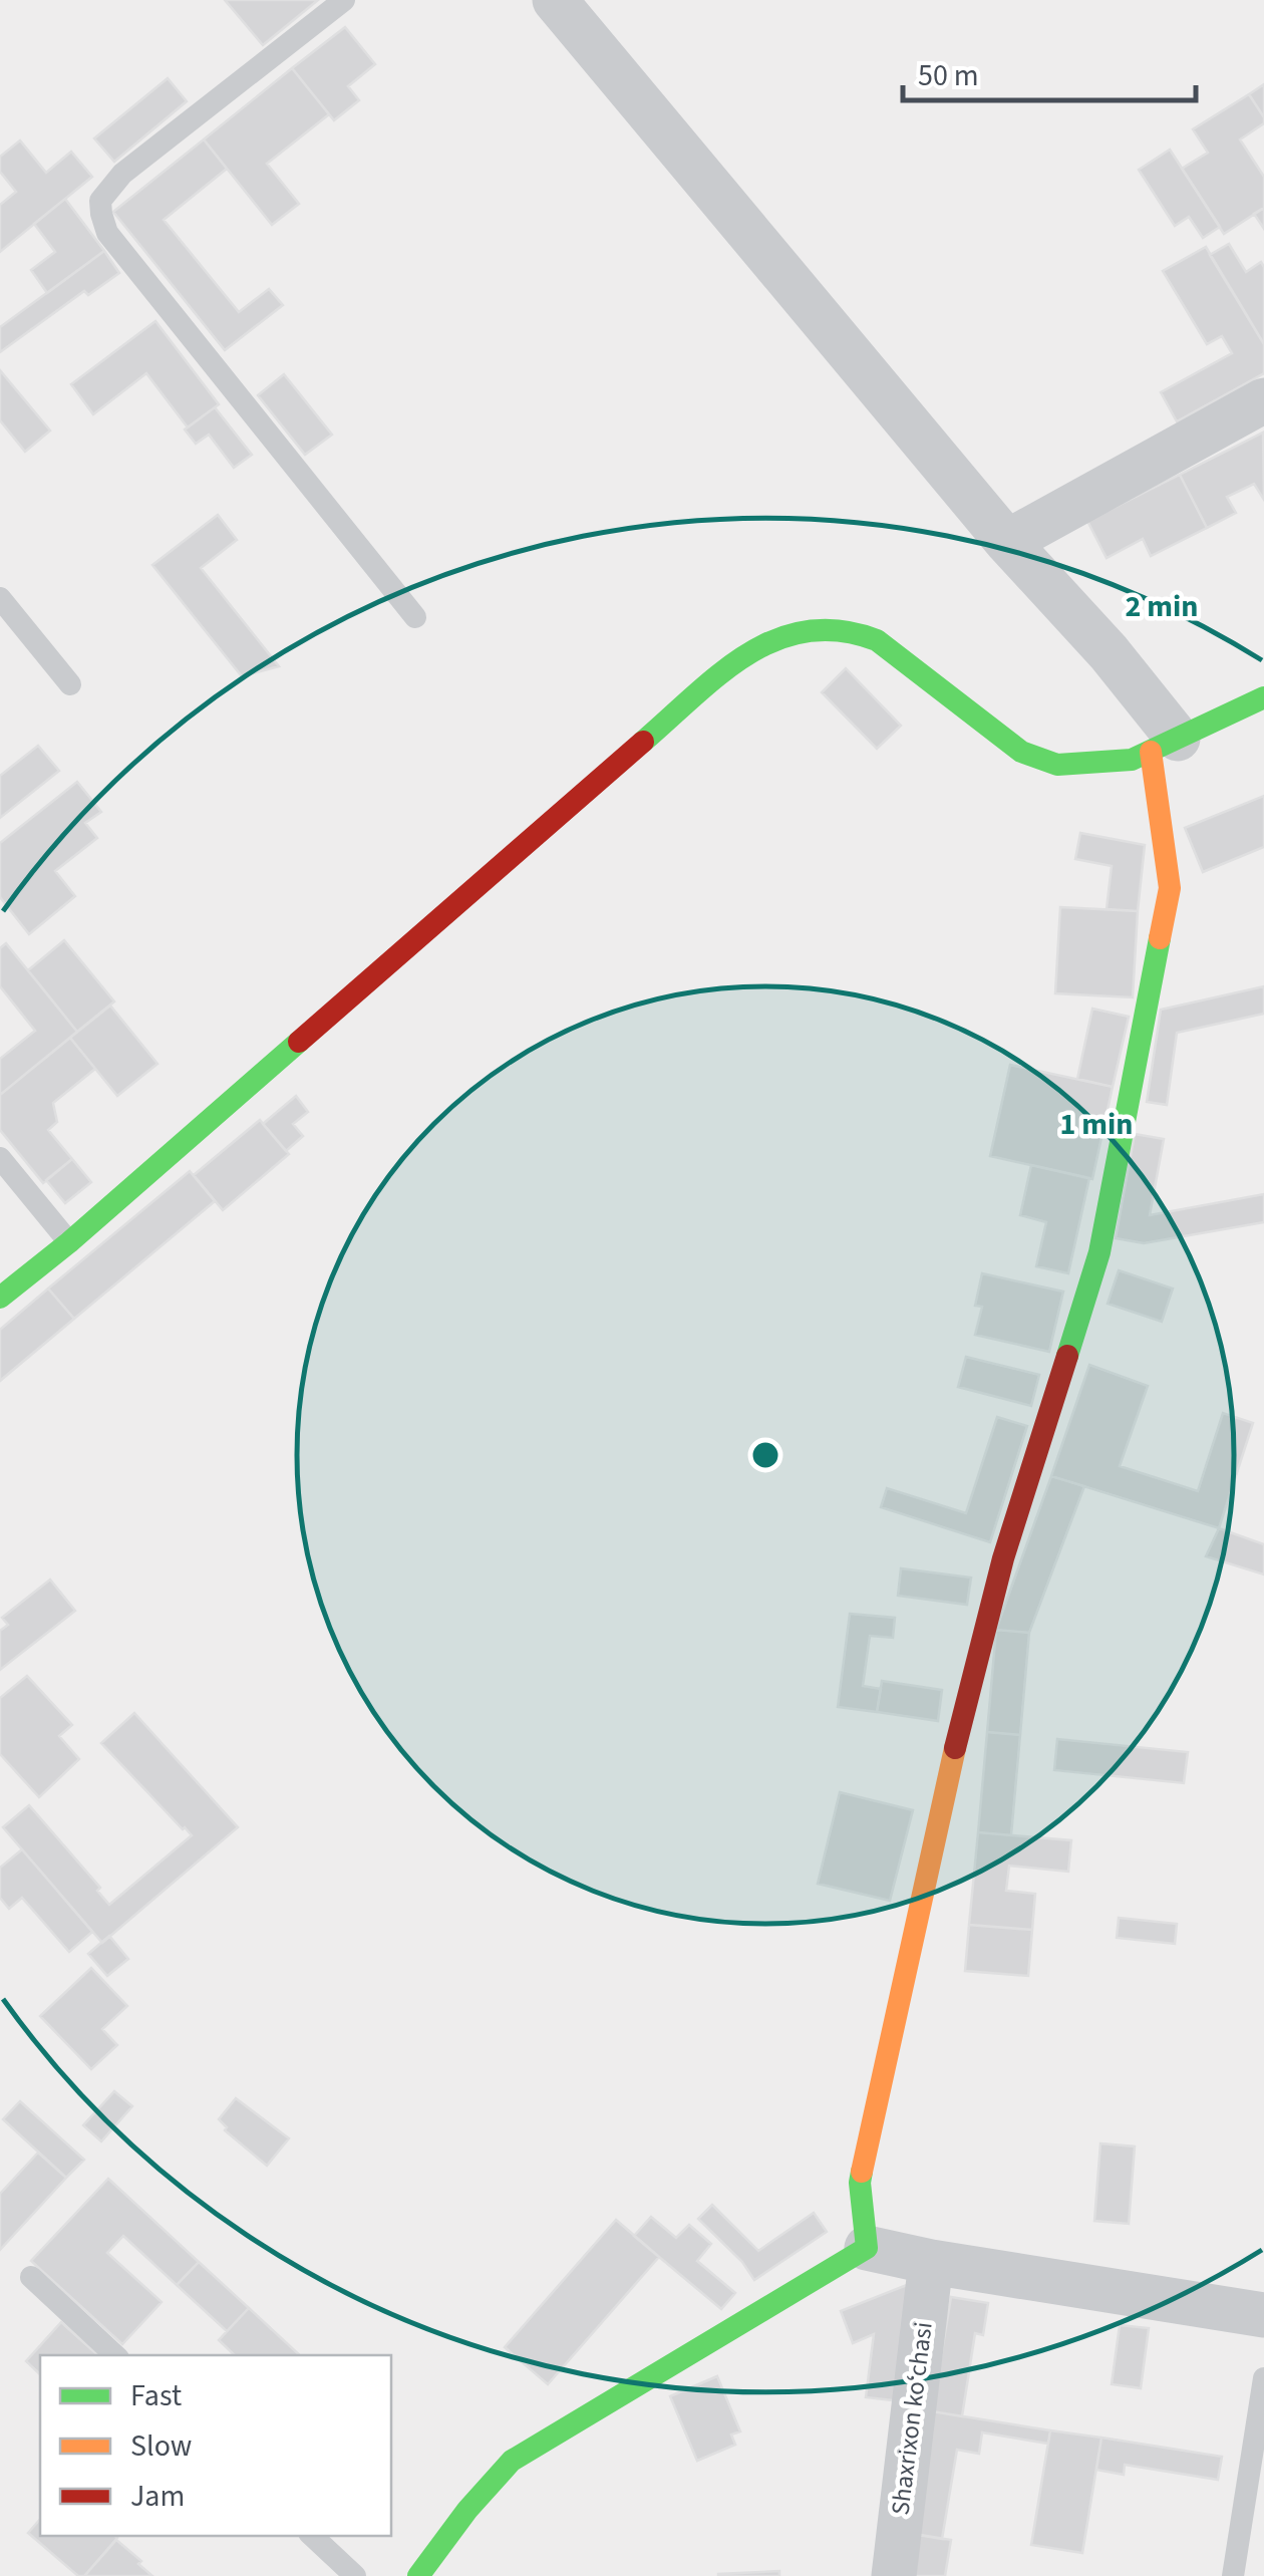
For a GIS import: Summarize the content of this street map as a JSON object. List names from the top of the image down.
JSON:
{
  "streets": {
    "street": ["Shaxrixon koʻchasi"]
  },
  "legend": ["Fast", "Slow", "Jam"],
  "scale_bar": "50 m",
  "rings": ["2 min", "1 min"]
}
